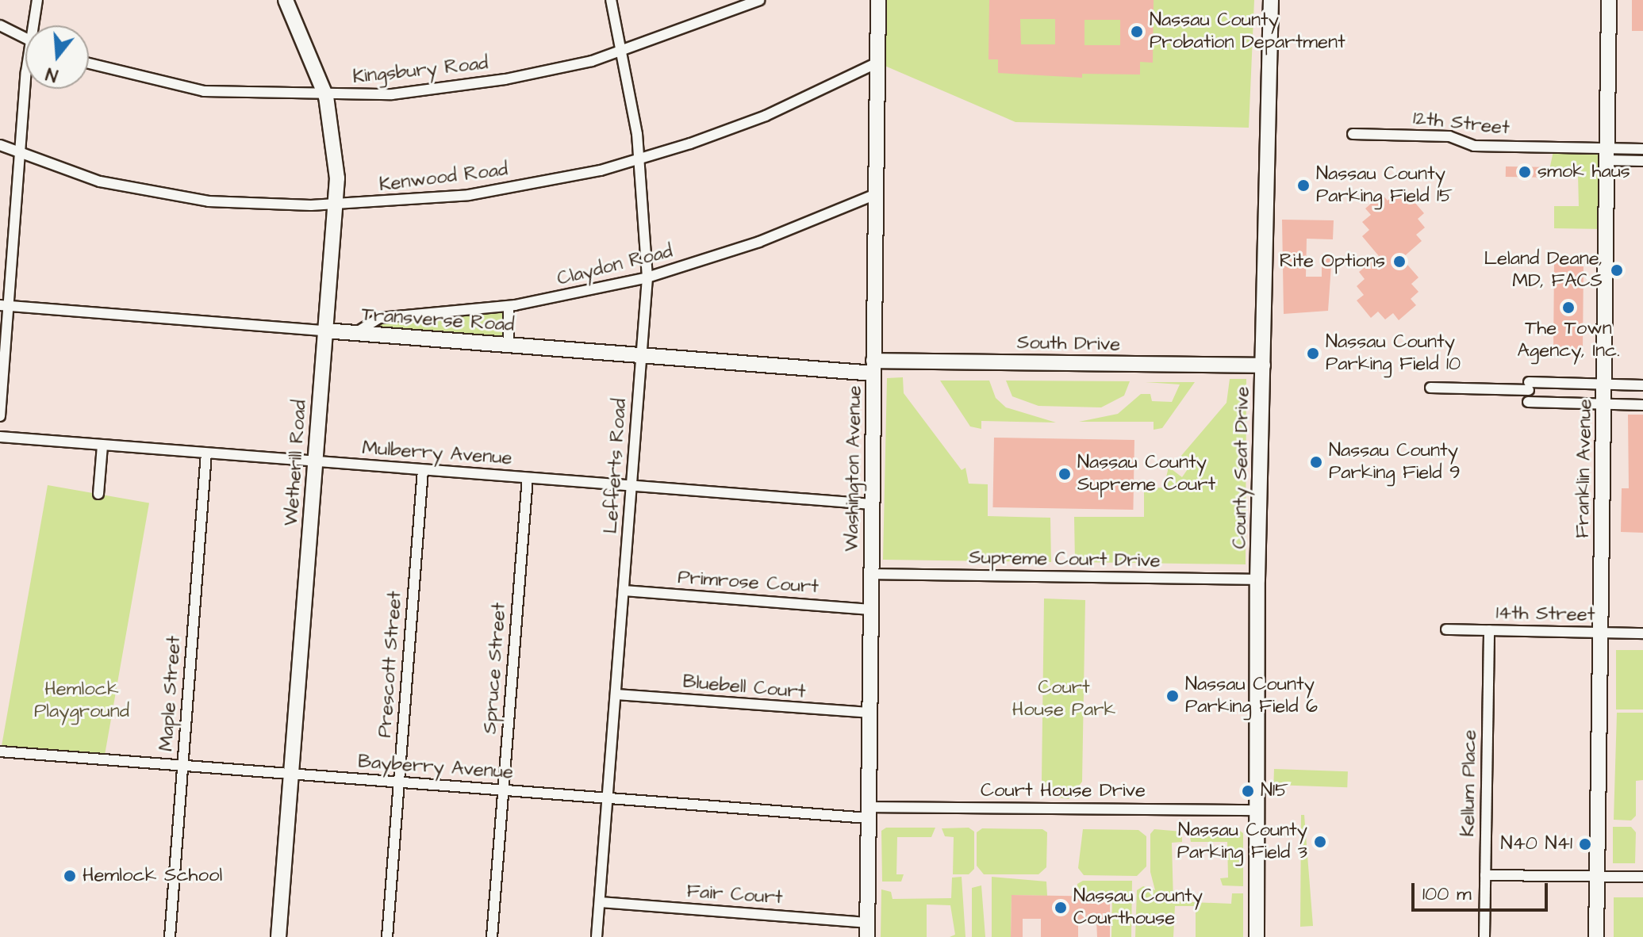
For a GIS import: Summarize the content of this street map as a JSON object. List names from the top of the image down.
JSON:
{
  "streets": {
    "street": [
      "Kingsbury Road",
      "12th Street",
      "Kenwood Road",
      "Claydon Road",
      "Transverse Road",
      "South Drive",
      "Mulberry Avenue",
      "Wetherill Road",
      "Lefferts Road",
      "County Seat Drive",
      "Washington Avenue",
      "Franklin Avenue",
      "Supreme Court Drive",
      "Primrose Court",
      "14th Street",
      "Prescott Street",
      "Spruce Street",
      "Bluebell Court",
      "Maple Street",
      "Bayberry Avenue",
      "Kellum Place",
      "Court House Drive",
      "Fair Court"
    ]
  },
  "crossings": [
    ["Kingsbury Road", "Wetherill Road"],
    ["Kingsbury Road", "Lefferts Road"],
    ["12th Street", "Franklin Avenue"],
    ["Kenwood Road", "Wetherill Road"],
    ["Kenwood Road", "Lefferts Road"],
    ["Kenwood Road", "Washington Avenue"],
    ["Claydon Road", "Transverse Road"],
    ["Claydon Road", "Lefferts Road"],
    ["Claydon Road", "Washington Avenue"],
    ["Transverse Road", "South Drive"],
    ["Transverse Road", "Wetherill Road"],
    ["Transverse Road", "Lefferts Road"],
    ["Transverse Road", "Washington Avenue"],
    ["South Drive", "County Seat Drive"],
    ["South Drive", "Washington Avenue"],
    ["Mulberry Avenue", "Wetherill Road"],
    ["Mulberry Avenue", "Lefferts Road"],
    ["Mulberry Avenue", "Washington Avenue"],
    ["Mulberry Avenue", "Prescott Street"],
    ["Mulberry Avenue", "Spruce Street"],
    ["Mulberry Avenue", "Maple Street"],
    ["Wetherill Road", "Bayberry Avenue"],
    ["Lefferts Road", "Primrose Court"],
    ["Lefferts Road", "Bluebell Court"],
    ["Lefferts Road", "Bayberry Avenue"],
    ["Lefferts Road", "Fair Court"],
    ["County Seat Drive", "Supreme Court Drive"],
    ["County Seat Drive", "Court House Drive"],
    ["Washington Avenue", "Supreme Court Drive"],
    ["Washington Avenue", "Primrose Court"],
    ["Washington Avenue", "Bluebell Court"],
    ["Washington Avenue", "Bayberry Avenue"],
    ["Washington Avenue", "Court House Drive"],
    ["Washington Avenue", "Fair Court"],
    ["Franklin Avenue", "14th Street"],
    ["14th Street", "Kellum Place"],
    ["Prescott Street", "Bayberry Avenue"],
    ["Spruce Street", "Bayberry Avenue"],
    ["Maple Street", "Bayberry Avenue"],
    ["Bayberry Avenue", "Court House Drive"]
  ],
  "parks": ["Court House Park", "Hemlock Playground"],
  "places": [
    "Nassau County Probation Department",
    "smok haus",
    "Nassau County Parking Field 15",
    "Rite Options",
    "Leland Deane, MD, FACS",
    "The Town Agency, Inc.",
    "Nassau County Parking Field 10",
    "Nassau County Parking Field 9",
    "Nassau County Supreme Court",
    "Nassau County Parking Field 6",
    "N15",
    "Nassau County Parking Field 3",
    "N40 N41",
    "Hemlock School",
    "Nassau County Courthouse"
  ],
  "scale_bar": "100 m",
  "north": "bottom"
}
